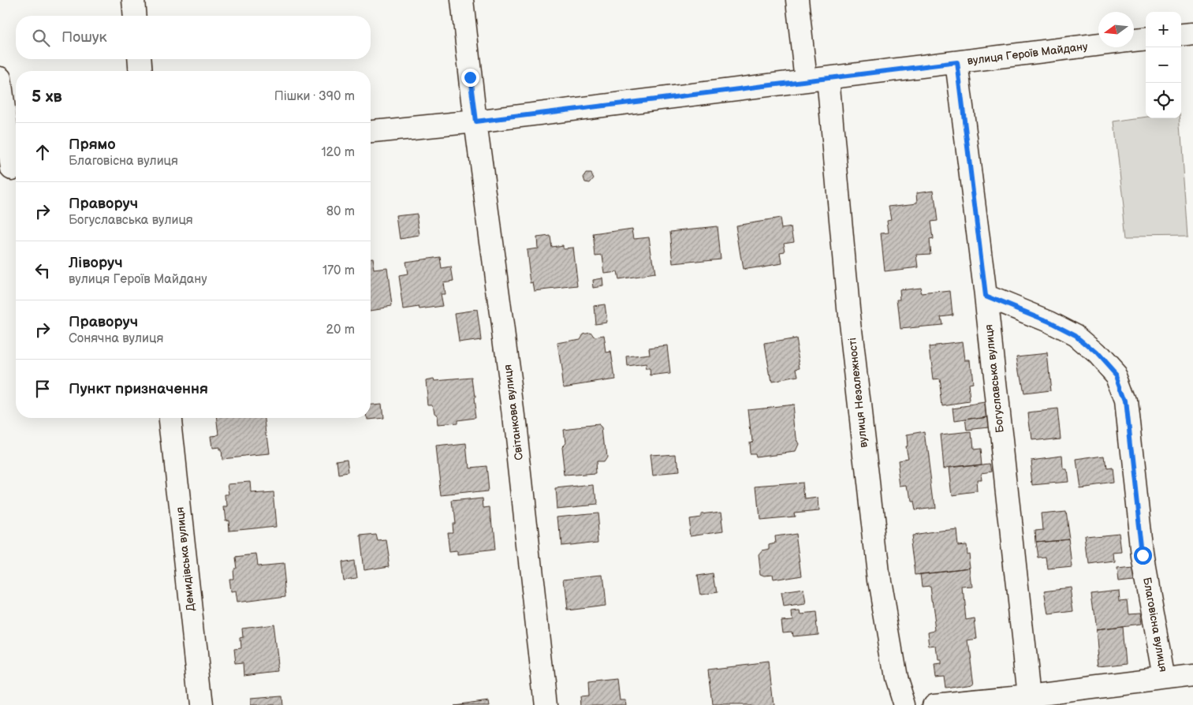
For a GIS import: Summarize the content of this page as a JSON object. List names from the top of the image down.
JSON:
{
  "streets": {
    "street": [
      "вулиця Героїв Майдану",
      "Богуславська вулиця",
      "вулиця Незалежності",
      "Світанкова вулиця",
      "Демидівська вулиця",
      "Благовісна вулиця"
    ]
  },
  "crossings": [
    ["вулиця Героїв Майдану", "Богуславська вулиця"],
    ["вулиця Героїв Майдану", "вулиця Незалежності"],
    ["вулиця Героїв Майдану", "Світанкова вулиця"],
    ["Богуславська вулиця", "Благовісна вулиця"]
  ],
  "north": "left",
  "page": {
    "map_buttons": ["+", "−"],
    "search": "Пошук",
    "heading": ["5 хв", "Пішки · 390 m"],
    "list": [
      ["Прямо", "Благовісна вулиця", "120 m"],
      ["Праворуч", "Богуславська вулиця", "80 m"],
      ["Ліворуч", "вулиця Героїв Майдану", "170 m"],
      ["Праворуч", "Сонячна вулиця", "20 m"],
      "Пункт призначення"
    ]
  }
}
